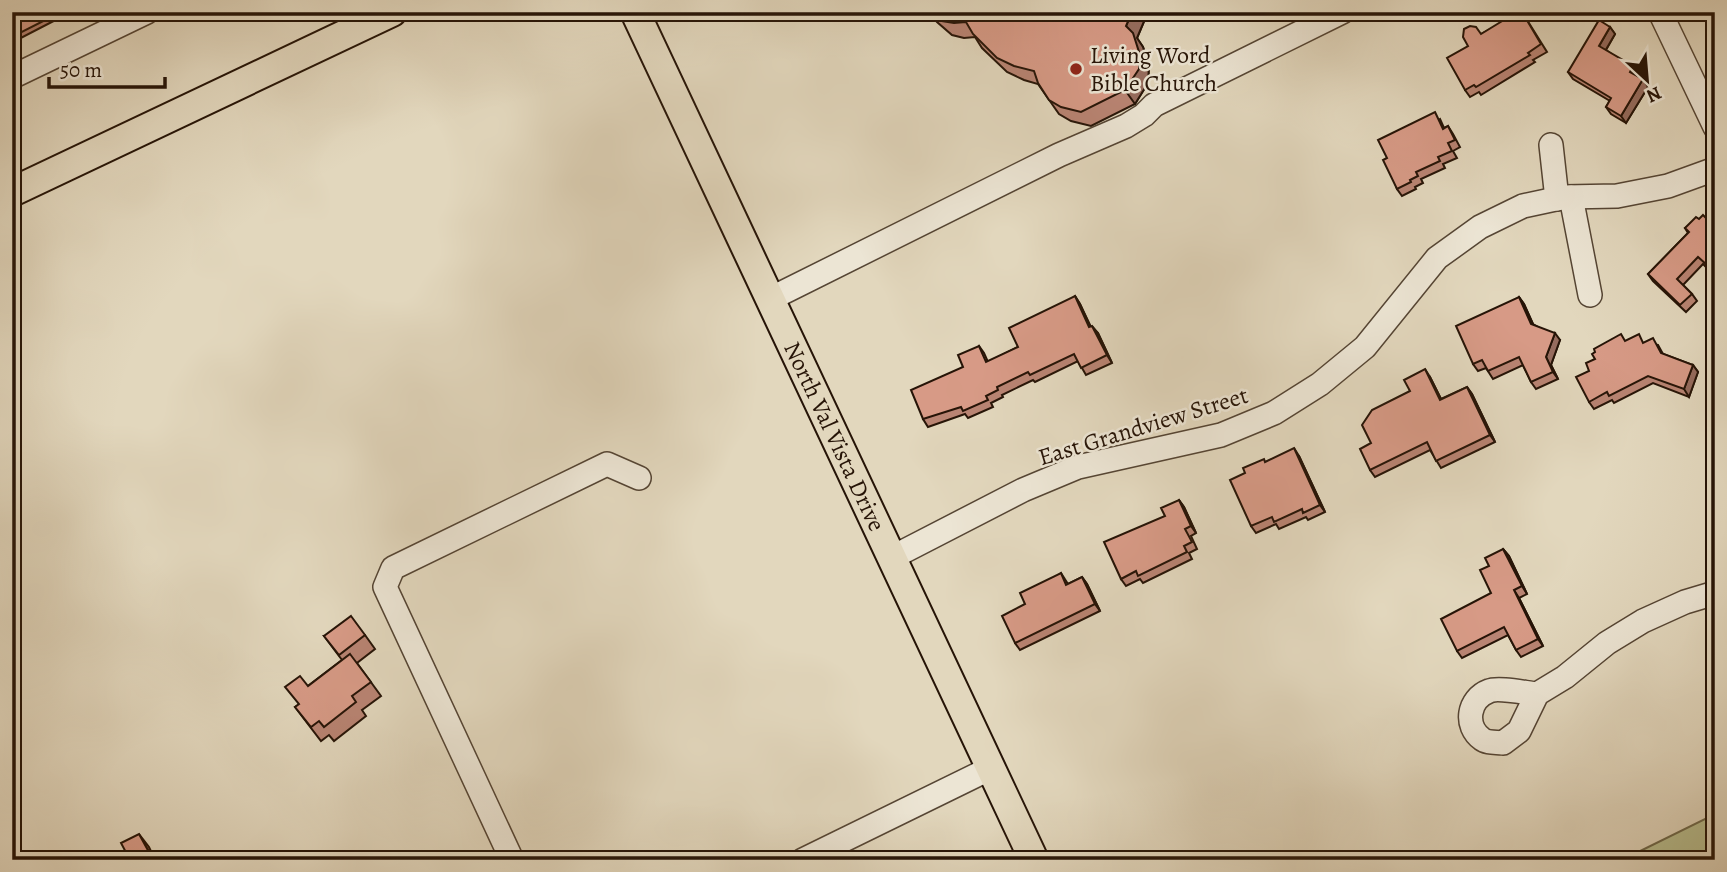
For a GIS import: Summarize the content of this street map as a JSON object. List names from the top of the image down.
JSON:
{
  "streets": {
    "main road": ["North Val Vista Drive"],
    "street": ["East Grandview Street"]
  },
  "crossings": [
    ["East Grandview Street", "North Val Vista Drive"]
  ],
  "places": ["Living Word Bible Church"],
  "scale_bar": "50 m",
  "north": "bottom right"
}
